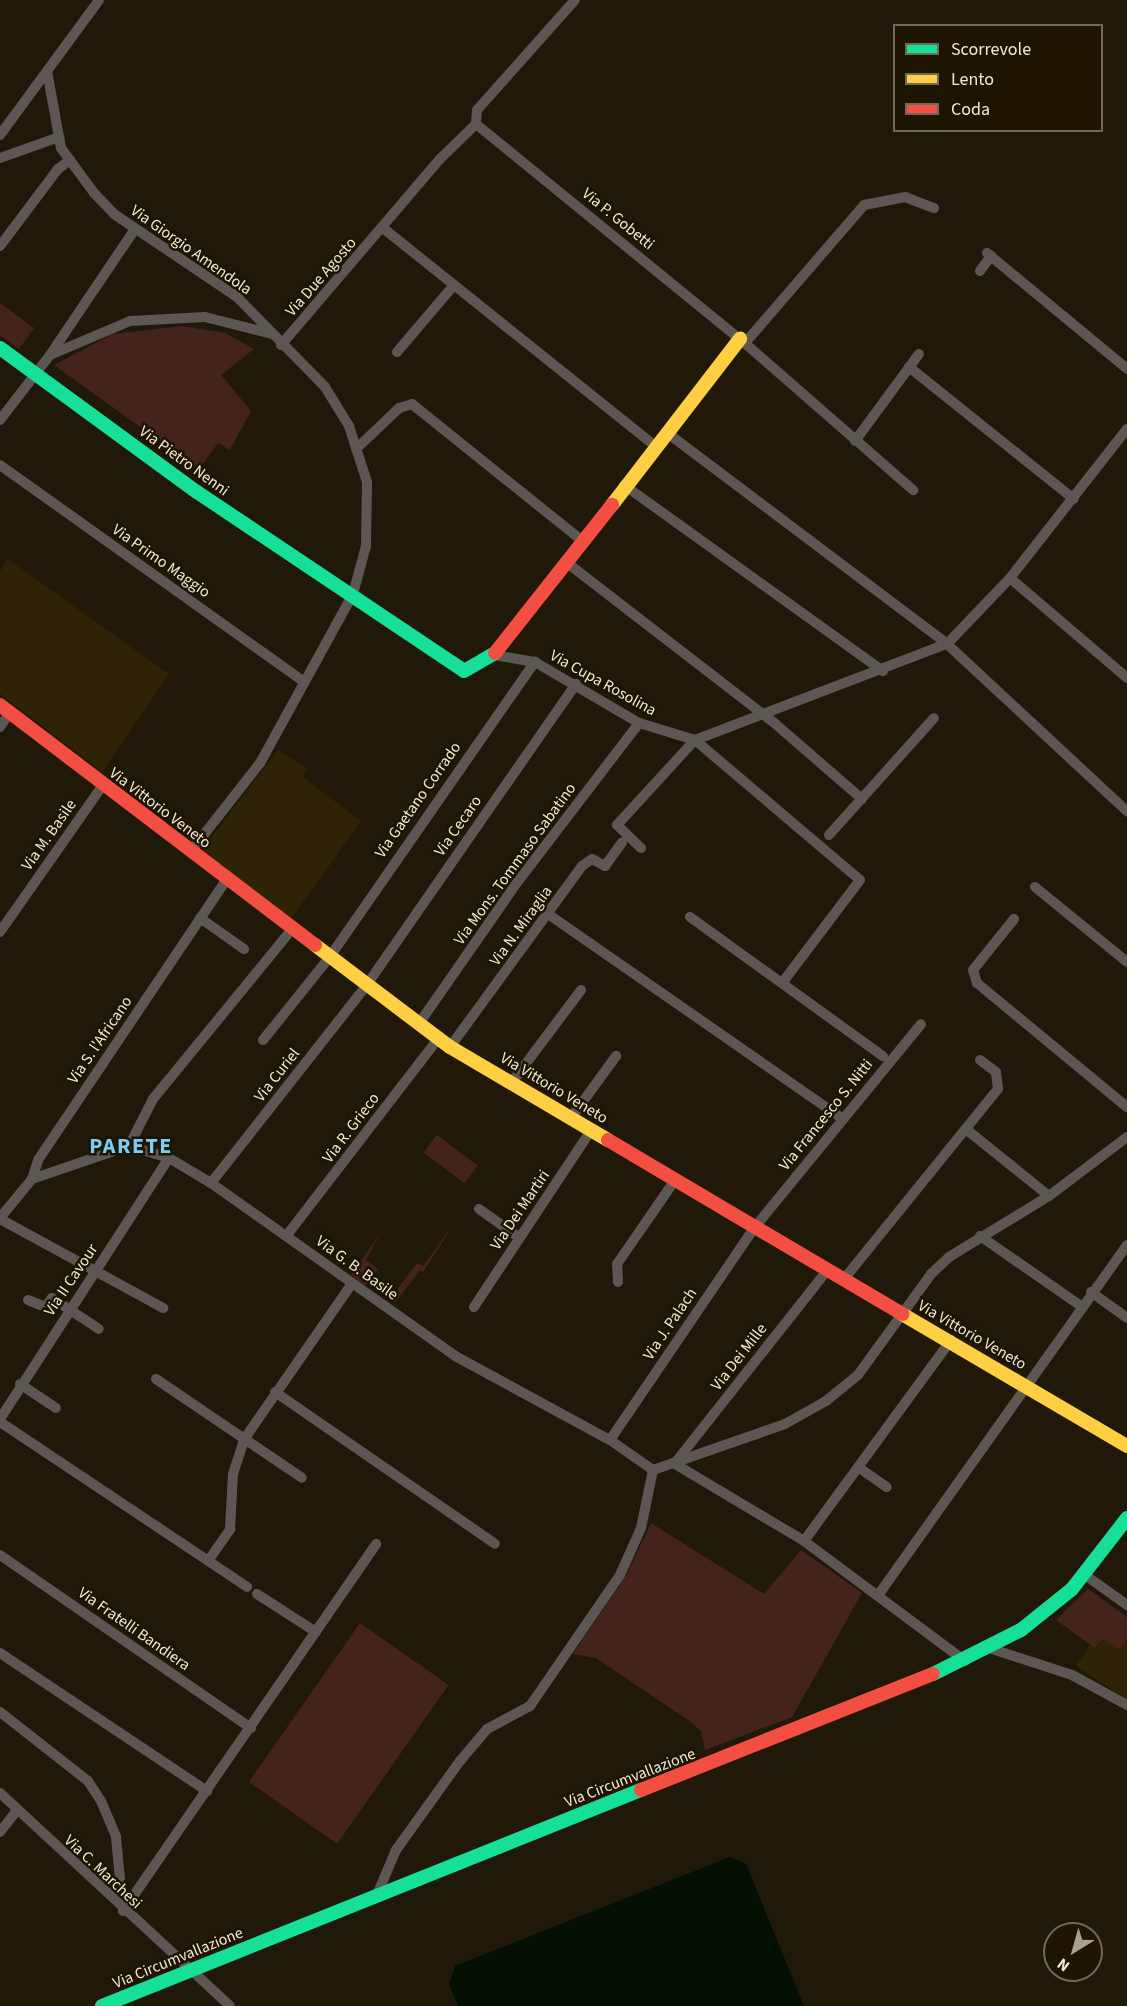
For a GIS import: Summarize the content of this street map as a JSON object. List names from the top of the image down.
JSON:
{
  "streets": {
    "street": [
      "Via P. Gobetti",
      "Via Giorgio Amendola",
      "Via Due Agosto",
      "Via Pietro Nenni",
      "Via Primo Maggio",
      "Via Cupa Rosolina",
      "Via Gaetano Corrado",
      "Via Vittorio Veneto",
      "Via Cecaro",
      "Via M. Basile",
      "Via Mons. Tommaso Sabatino",
      "Via N. Miraglia",
      "Via S. l'Africano",
      "Via Curiel",
      "Via Francesco S. Nitti",
      "Via R. Grieco",
      "Via Dei Martiri",
      "Via G. B. Basile",
      "Via II Cavour",
      "Via J. Palach",
      "Via Dei Mille",
      "Via Fratelli Bandiera",
      "Via Circumvallazione",
      "Via C. Marchesi"
    ]
  },
  "crossings": [
    ["Via P. Gobetti", "Via Due Agosto"],
    ["Via Giorgio Amendola", "Via Due Agosto"],
    ["Via Giorgio Amendola", "Via Pietro Nenni"],
    ["Via Giorgio Amendola", "Via Primo Maggio"],
    ["Via Giorgio Amendola", "Via Vittorio Veneto"],
    ["Via Pietro Nenni", "Via Cupa Rosolina"],
    ["Via Cupa Rosolina", "Via Gaetano Corrado"],
    ["Via Cupa Rosolina", "Via Cecaro"],
    ["Via Cupa Rosolina", "Via Mons. Tommaso Sabatino"],
    ["Via Gaetano Corrado", "Via Vittorio Veneto"],
    ["Via Vittorio Veneto", "Via Cecaro"],
    ["Via Vittorio Veneto", "Via M. Basile"],
    ["Via Vittorio Veneto", "Via Mons. Tommaso Sabatino"],
    ["Via Vittorio Veneto", "Via N. Miraglia"],
    ["Via Vittorio Veneto", "Via S. l'Africano"],
    ["Via Vittorio Veneto", "Via Curiel"],
    ["Via Vittorio Veneto", "Via Francesco S. Nitti"],
    ["Via Vittorio Veneto", "Via R. Grieco"],
    ["Via Vittorio Veneto", "Via Dei Martiri"],
    ["Via Vittorio Veneto", "Via J. Palach"],
    ["Via Vittorio Veneto", "Via Dei Mille"],
    ["Via Cecaro", "Via Curiel"],
    ["Via N. Miraglia", "Via R. Grieco"],
    ["Via Curiel", "Via G. B. Basile"],
    ["Via Francesco S. Nitti", "Via J. Palach"],
    ["Via R. Grieco", "Via G. B. Basile"],
    ["Via G. B. Basile", "Via II Cavour"],
    ["Via G. B. Basile", "Via J. Palach"],
    ["Via Circumvallazione", "Via C. Marchesi"]
  ],
  "districts": ["PARETE"],
  "legend": ["Scorrevole", "Lento", "Coda"],
  "north": "bottom left"
}
